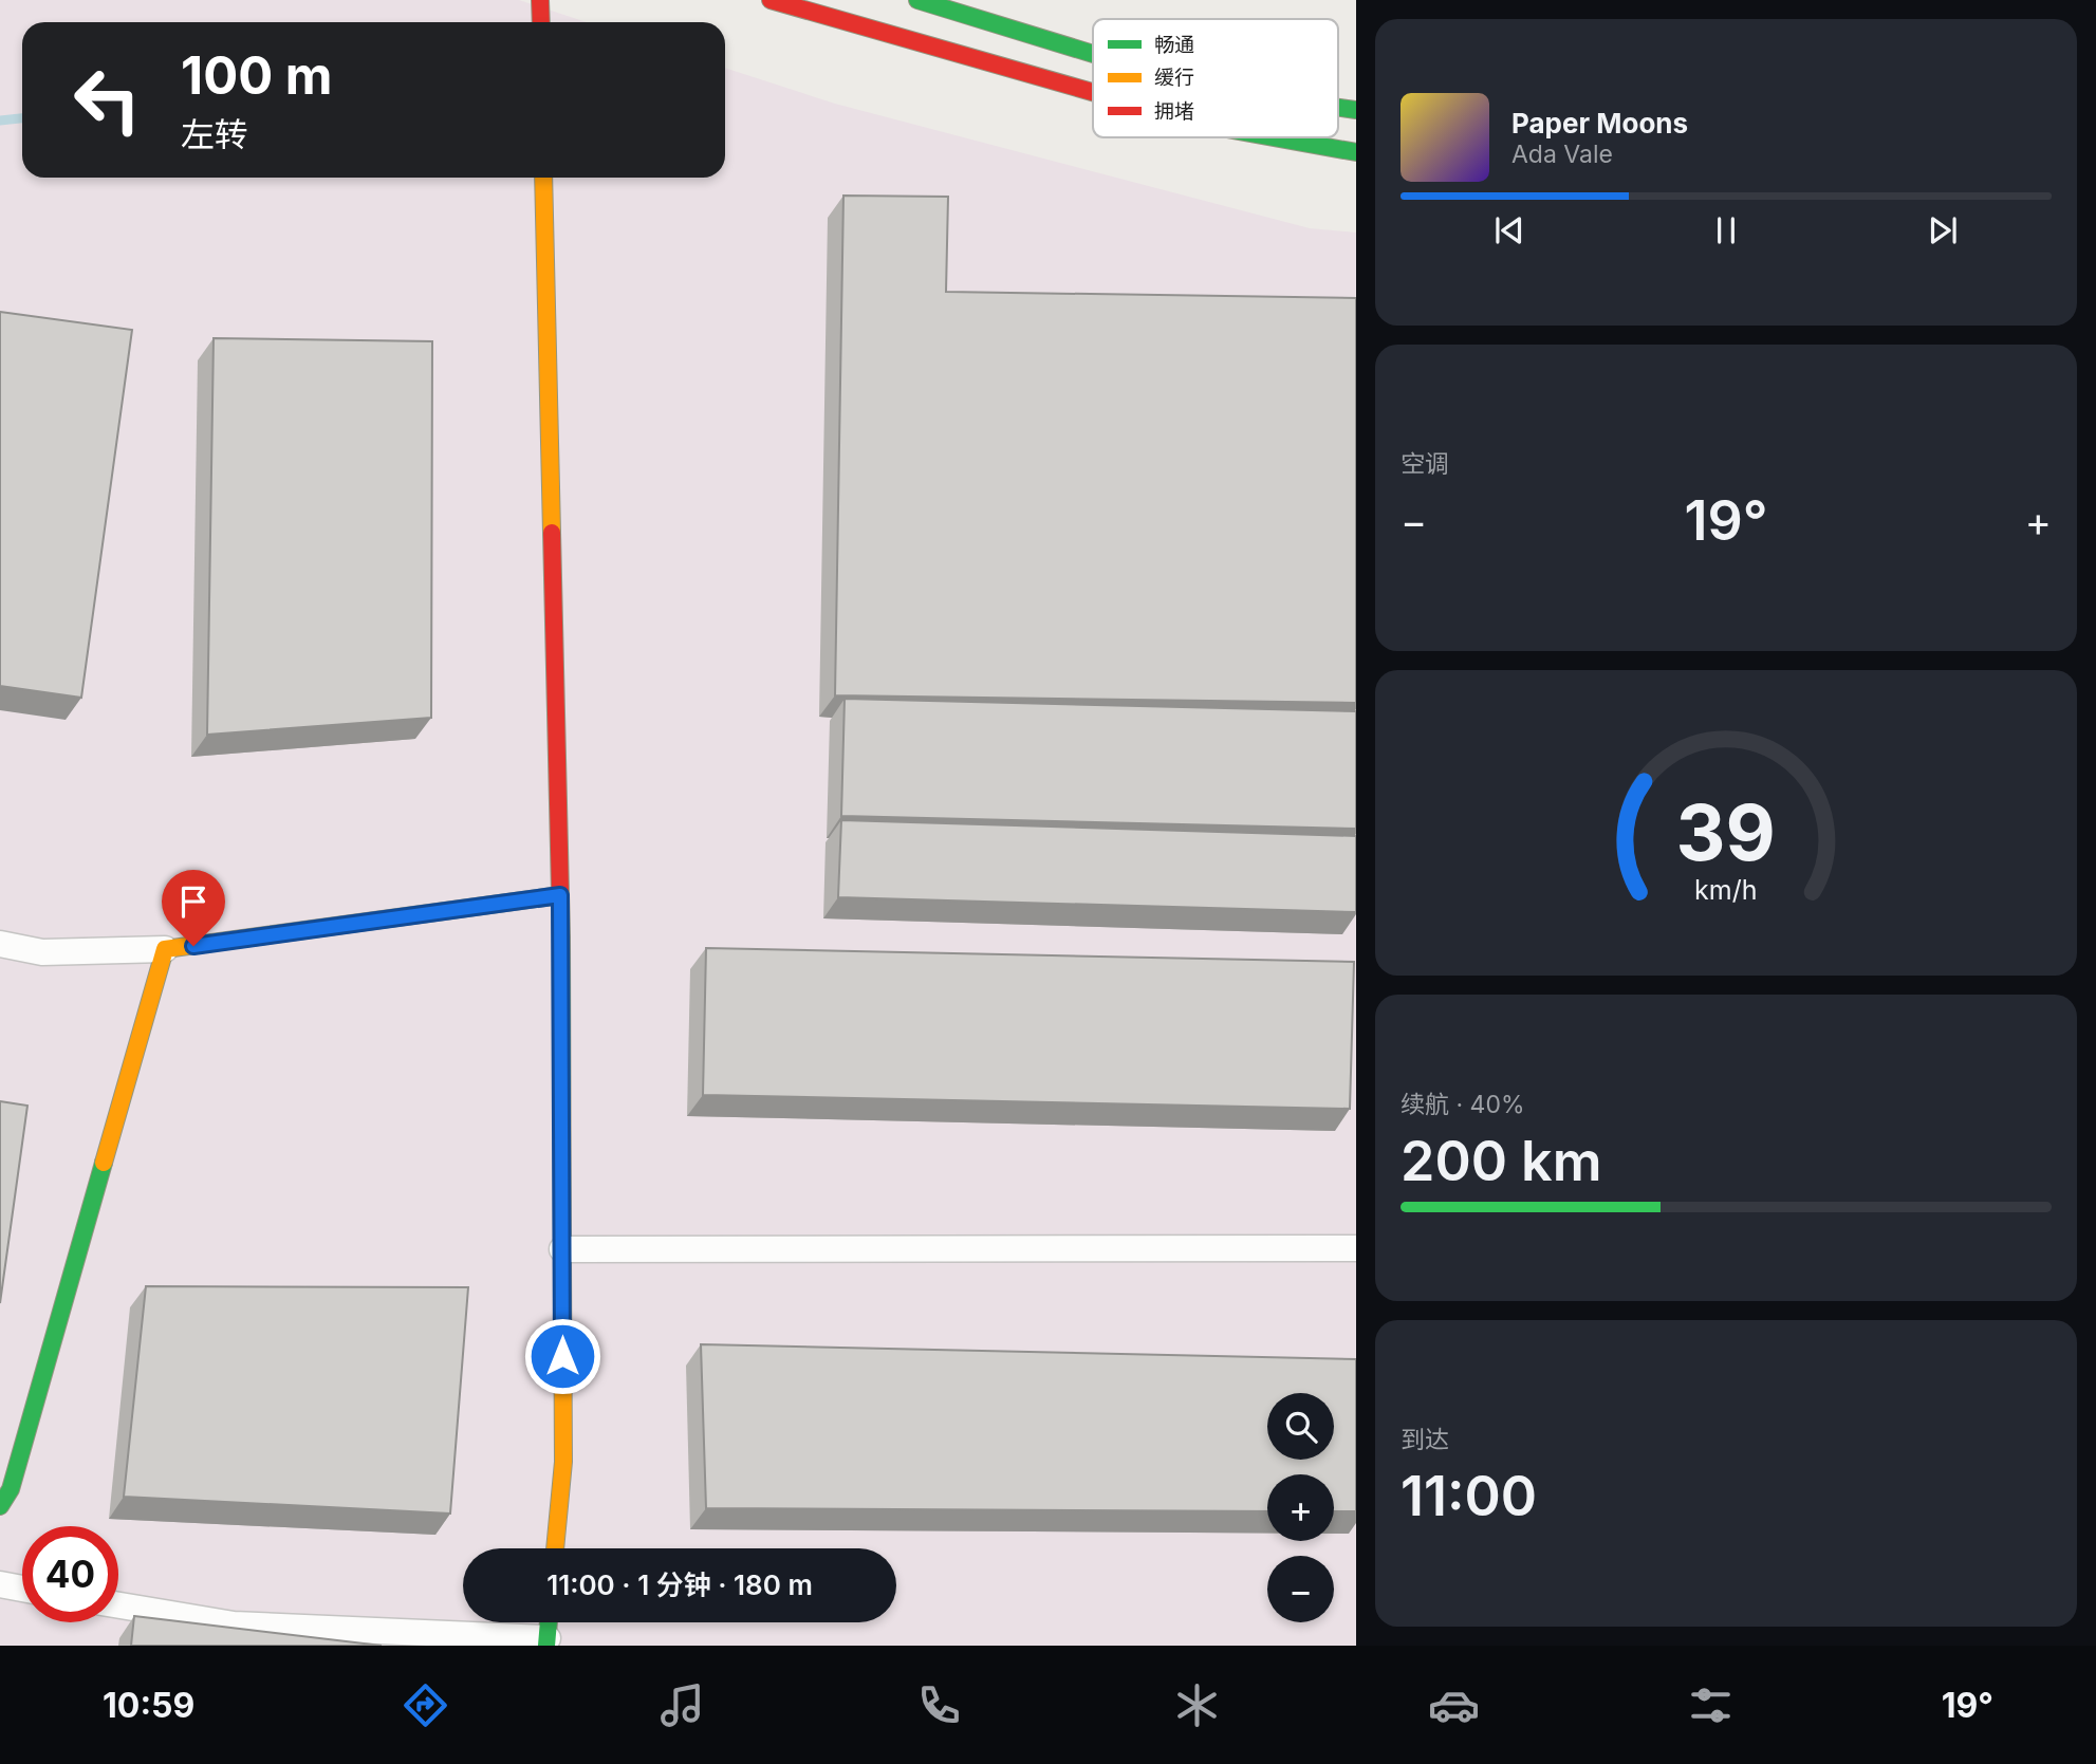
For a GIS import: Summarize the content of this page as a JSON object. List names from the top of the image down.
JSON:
{
  "legend": ["畅通", "缓行", "拥堵"],
  "page": {
    "turn": ["100 m", "左转"],
    "song": ["Paper Moons", "Ada Vale"],
    "tile": [
      "空调",
      ["续航 · 40%", "200 km"],
      ["到达", "11:00"]
    ],
    "heat": ["−", "19°", "+"],
    "map_buttons": ["+", "−"],
    "limit": "40",
    "trip": "11:00 · 1 分钟 · 180 m",
    "tabs": ["10:59", "19°"],
    "gauge": ["39", "km/h"]
  }
}
